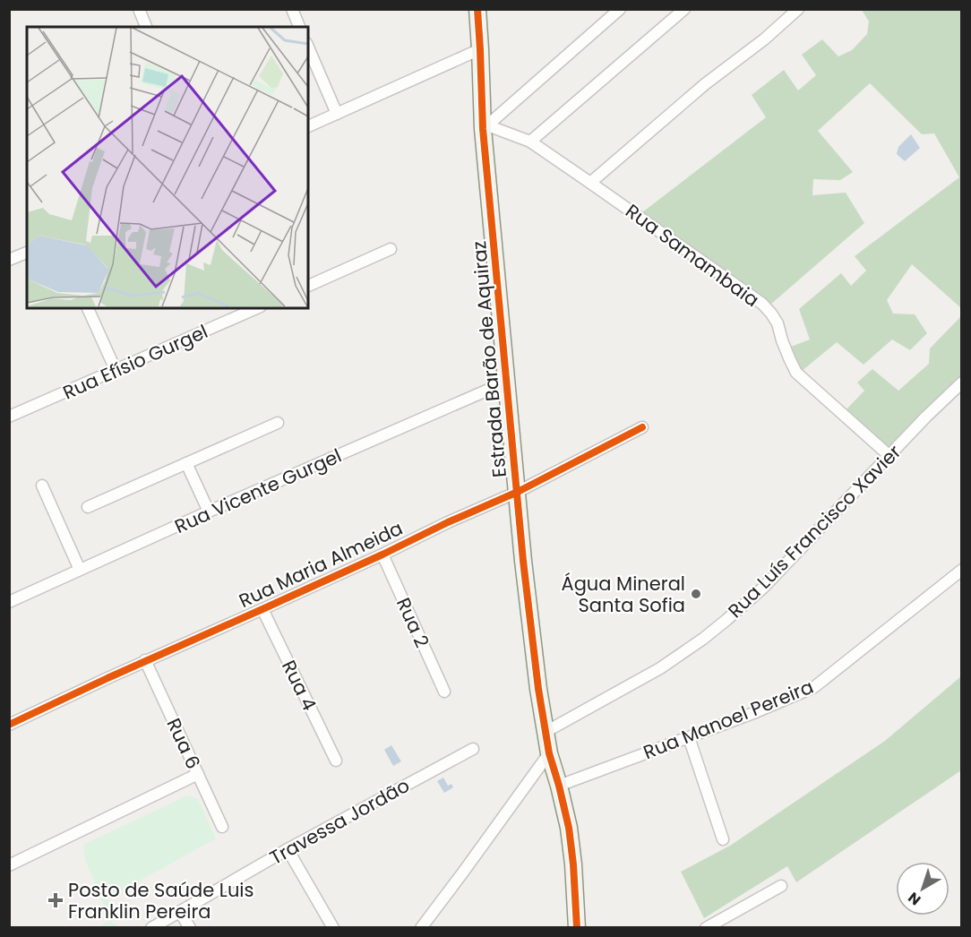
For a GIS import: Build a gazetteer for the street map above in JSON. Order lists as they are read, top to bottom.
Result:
{
  "streets": {
    "street": [
      "Rua Samambaia",
      "Estrada Barão de Aquiraz",
      "Rua Efísio Gurgel",
      "Rua Vicente Gurgel",
      "Rua Luís Francisco Xavier",
      "Rua Maria Almeida",
      "Rua 2",
      "Rua 4",
      "Rua Manoel Pereira",
      "Rua 6",
      "Travessa Jordão"
    ]
  },
  "crossings": [
    ["Rua Samambaia", "Estrada Barão de Aquiraz"],
    ["Rua Samambaia", "Rua Luís Francisco Xavier"],
    ["Estrada Barão de Aquiraz", "Rua Vicente Gurgel"],
    ["Estrada Barão de Aquiraz", "Rua Luís Francisco Xavier"],
    ["Estrada Barão de Aquiraz", "Rua Maria Almeida"],
    ["Estrada Barão de Aquiraz", "Rua Manoel Pereira"],
    ["Rua Maria Almeida", "Rua 2"],
    ["Rua Maria Almeida", "Rua 4"],
    ["Rua Maria Almeida", "Rua 6"]
  ],
  "places": {
    "other": ["Água Mineral Santa Sofia"],
    "health": ["Posto de Saúde Luis Franklin Pereira"]
  },
  "north": "bottom left"
}
